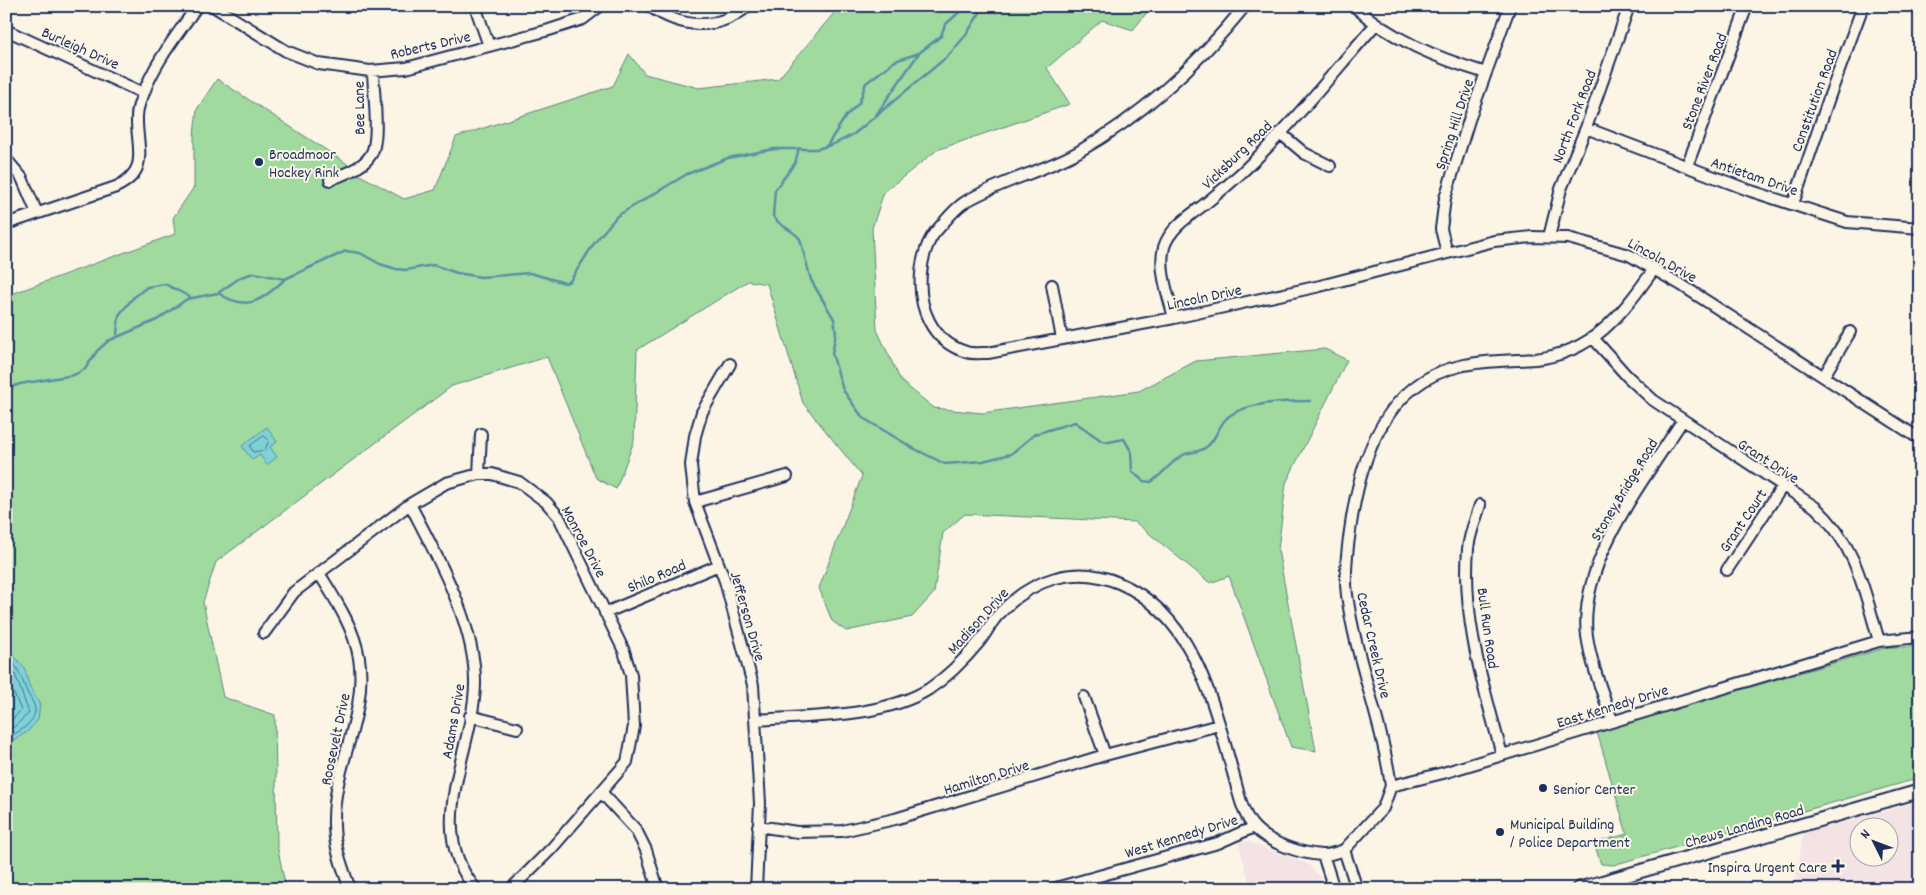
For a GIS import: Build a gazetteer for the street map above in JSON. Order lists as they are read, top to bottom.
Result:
{
  "streets": {
    "main road": ["Chews Landing Road"],
    "street": [
      "Roberts Drive",
      "Burleigh Drive",
      "Stone River Road",
      "Constitution Road",
      "Bee Lane",
      "North Fork Road",
      "Spring Hill Drive",
      "Vicksburg Road",
      "Antietam Drive",
      "Lincoln Drive",
      "Grant Drive",
      "Stoney Bridge Road",
      "Grant Court",
      "Monroe Drive",
      "Shilo Road",
      "Jefferson Drive",
      "Madison Drive",
      "Bull Run Road",
      "Cedar Creek Drive",
      "East Kennedy Drive",
      "Adams Drive",
      "Roosevelt Drive",
      "Hamilton Drive",
      "West Kennedy Drive"
    ]
  },
  "crossings": [
    ["Roberts Drive", "Bee Lane"],
    ["Stone River Road", "Antietam Drive"],
    ["Constitution Road", "Antietam Drive"],
    ["North Fork Road", "Antietam Drive"],
    ["North Fork Road", "Lincoln Drive"],
    ["Spring Hill Drive", "Lincoln Drive"],
    ["Vicksburg Road", "Lincoln Drive"],
    ["Lincoln Drive", "Cedar Creek Drive"],
    ["Grant Drive", "Stoney Bridge Road"],
    ["Grant Drive", "Grant Court"],
    ["Grant Drive", "Cedar Creek Drive"],
    ["Grant Drive", "East Kennedy Drive"],
    ["Stoney Bridge Road", "East Kennedy Drive"],
    ["Monroe Drive", "Shilo Road"],
    ["Monroe Drive", "Adams Drive"],
    ["Monroe Drive", "Roosevelt Drive"],
    ["Shilo Road", "Jefferson Drive"],
    ["Jefferson Drive", "Madison Drive"],
    ["Jefferson Drive", "Hamilton Drive"],
    ["Madison Drive", "Hamilton Drive"],
    ["Madison Drive", "West Kennedy Drive"],
    ["Bull Run Road", "East Kennedy Drive"],
    ["Cedar Creek Drive", "East Kennedy Drive"]
  ],
  "places": {
    "other": ["Broadmoor Hockey Rink", "Senior Center", "Municipal Building / Police Department"],
    "health": ["Inspira Urgent Care"]
  },
  "north": "top left"
}
